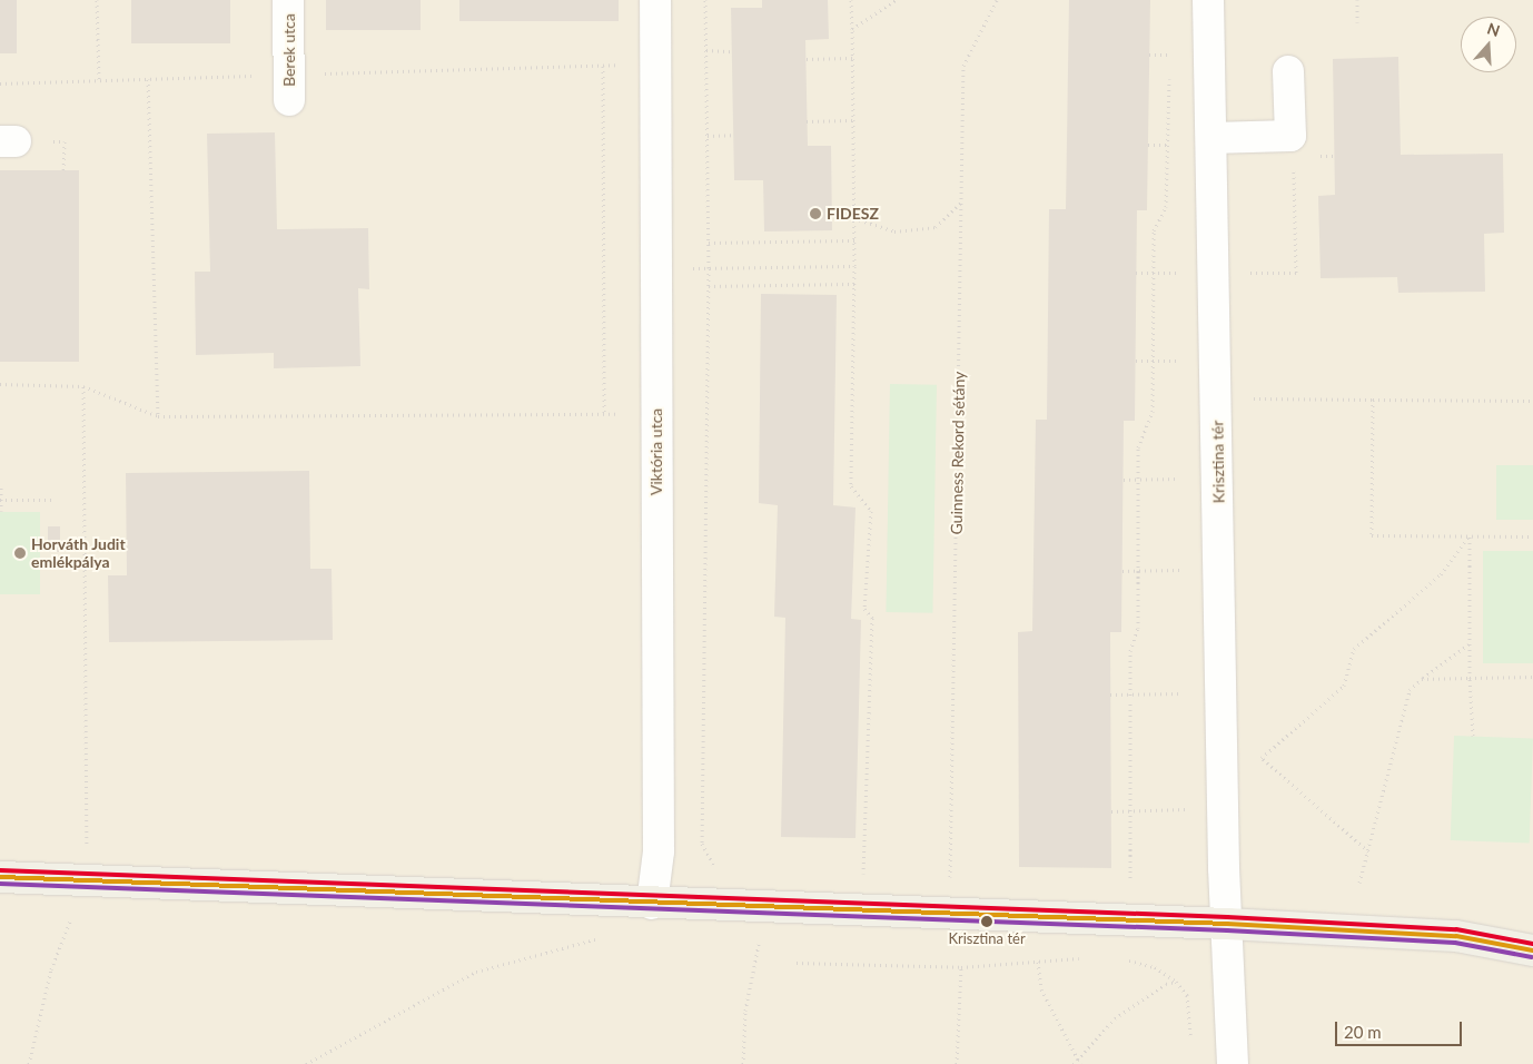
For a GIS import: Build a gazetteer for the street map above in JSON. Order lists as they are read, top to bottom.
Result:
{
  "streets": {
    "street": ["Berek utca", "Viktória utca", "Krisztina tér"],
    "path": ["Guinness Rekord sétány"]
  },
  "places": ["FIDESZ", "Horváth Judit emlékpálya", "Krisztina tér"],
  "scale_bar": "20 m",
  "north": "top"
}
